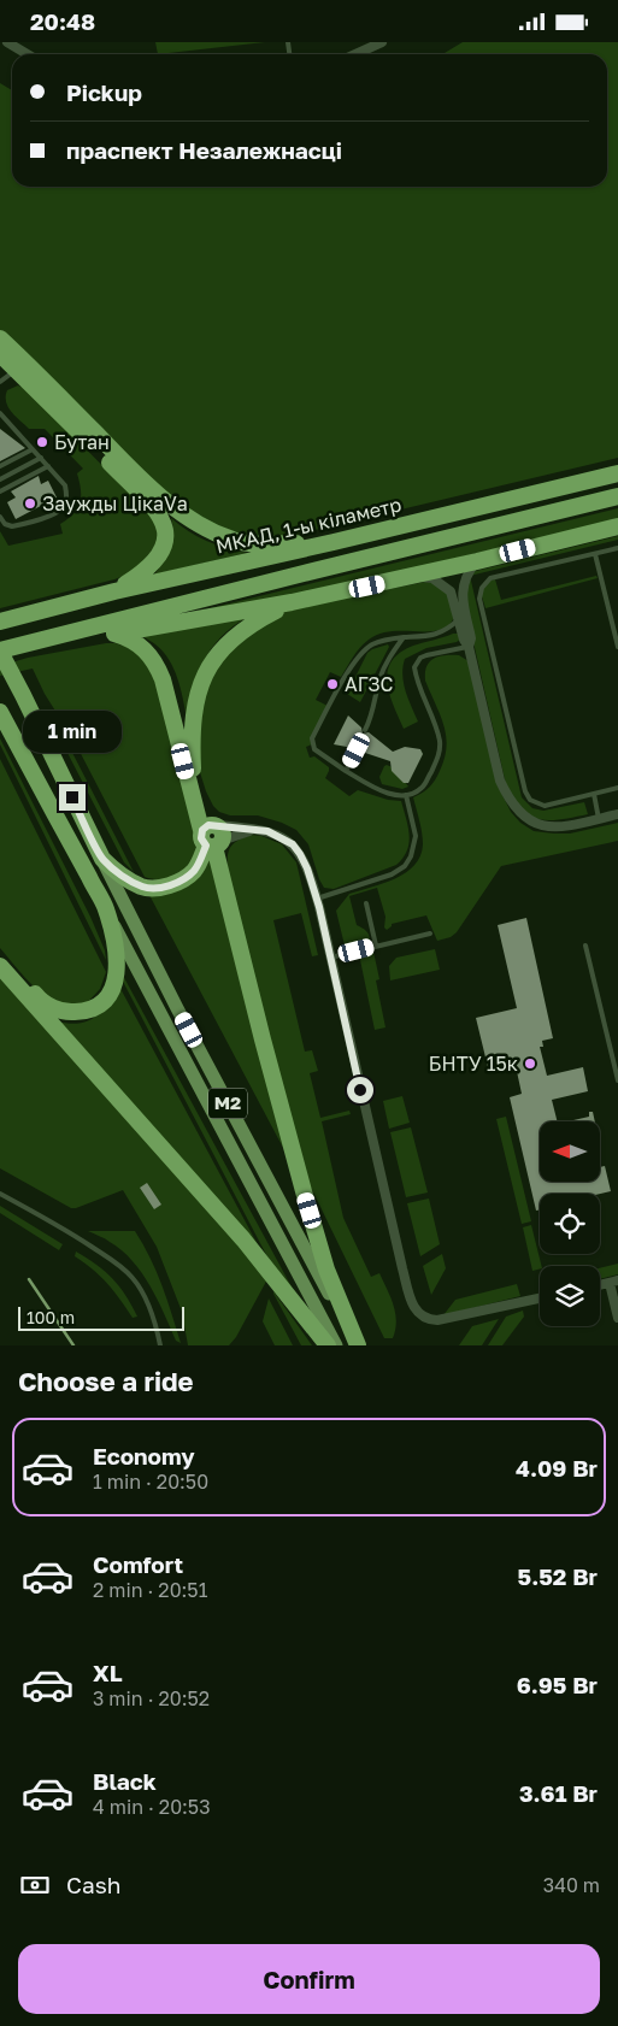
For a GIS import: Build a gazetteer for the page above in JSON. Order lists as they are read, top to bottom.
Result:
{
  "streets": {
    "highway": ["МКАД, 1-ы кіламетр", "М2"]
  },
  "places": [
    "Бутан",
    "Заужды ЦікаVа",
    "АГЗС",
    "БНТУ 15к"
  ],
  "scale_bar": "100 m",
  "north": "left",
  "page": {
    "status": "20:48",
    "banner": ["Pickup", "праспект Незалежнасці"],
    "bubble": "1 min",
    "scale": "100 m",
    "heading": "Choose a ride",
    "list": [
      {
        "name": "Economy",
        "note": "1 min · 20:50",
        "value": "4.09 Br"
      },
      {
        "name": "Comfort",
        "note": "2 min · 20:51",
        "value": "5.52 Br"
      },
      {
        "name": "XL",
        "note": "3 min · 20:52",
        "value": "6.95 Br"
      },
      {
        "name": "Black",
        "note": "4 min · 20:53",
        "value": "3.61 Br"
      }
    ],
    "pay": ["Cash", "340 m"],
    "buttons": "Confirm"
  }
}
